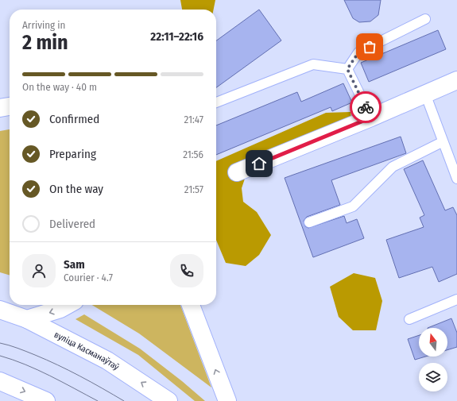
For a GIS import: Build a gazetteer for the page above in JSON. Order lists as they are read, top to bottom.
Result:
{
  "streets": {
    "main road": ["вуліца Касманаўтаў"]
  },
  "north": "top",
  "page": {
    "heading": ["2 min", "Arriving in", "22:11–22:16"],
    "panel": ["Sam", "Courier · 4.7"],
    "bar": "On the way · 40 m",
    "list": [
      ["Confirmed", "21:47"],
      ["Preparing", "21:56"],
      ["On the way", "21:57"],
      "Delivered"
    ]
  }
}
